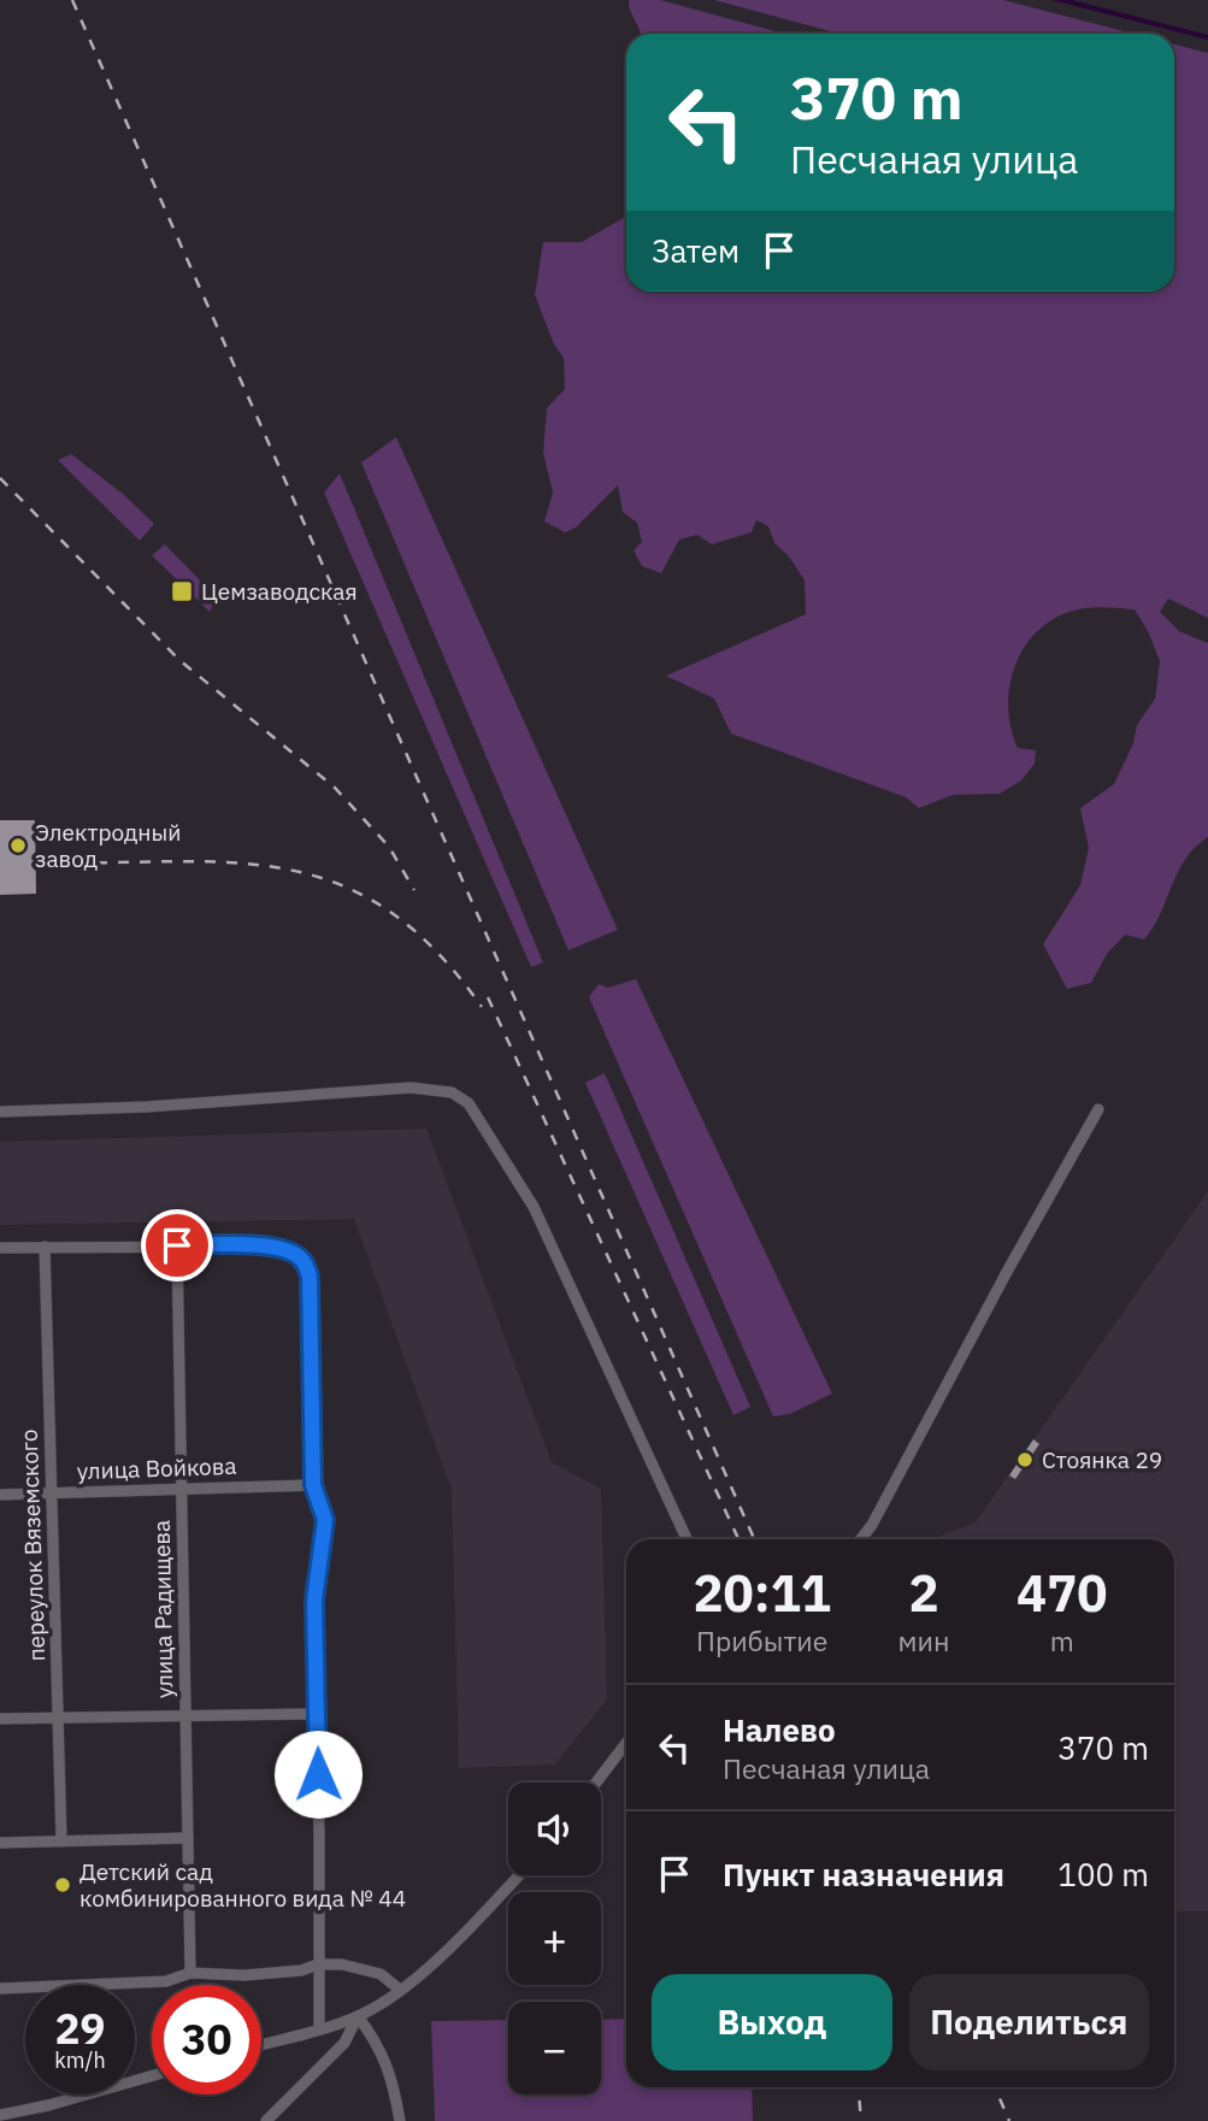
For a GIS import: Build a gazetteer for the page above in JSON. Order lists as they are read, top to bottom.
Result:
{
  "streets": {
    "street": ["улица Войкова", "переулок Вяземского", "улица Радищева"]
  },
  "crossings": [
    ["улица Войкова", "переулок Вяземского"],
    ["улица Войкова", "улица Радищева"]
  ],
  "places": {
    "transit": ["Цемзаводская"],
    "other": ["Электродный завод", "Стоянка 29", "Детский сад комбинированного вида № 44"]
  },
  "page": {
    "turn": ["370 m", "Песчаная улица"],
    "then": "Затем",
    "eta": [
      "20:11",
      "Прибытие",
      "2",
      "мин",
      "470",
      "m"
    ],
    "list": [
      {
        "name": "Налево",
        "note": "Песчаная улица",
        "value": "370 m"
      },
      {
        "name": "Пункт назначения",
        "value": "100 m"
      }
    ],
    "map_buttons": ["+", "−"],
    "buttons": ["Выход", "Поделиться"],
    "speed": "29 km/h",
    "limit": "30"
  }
}
